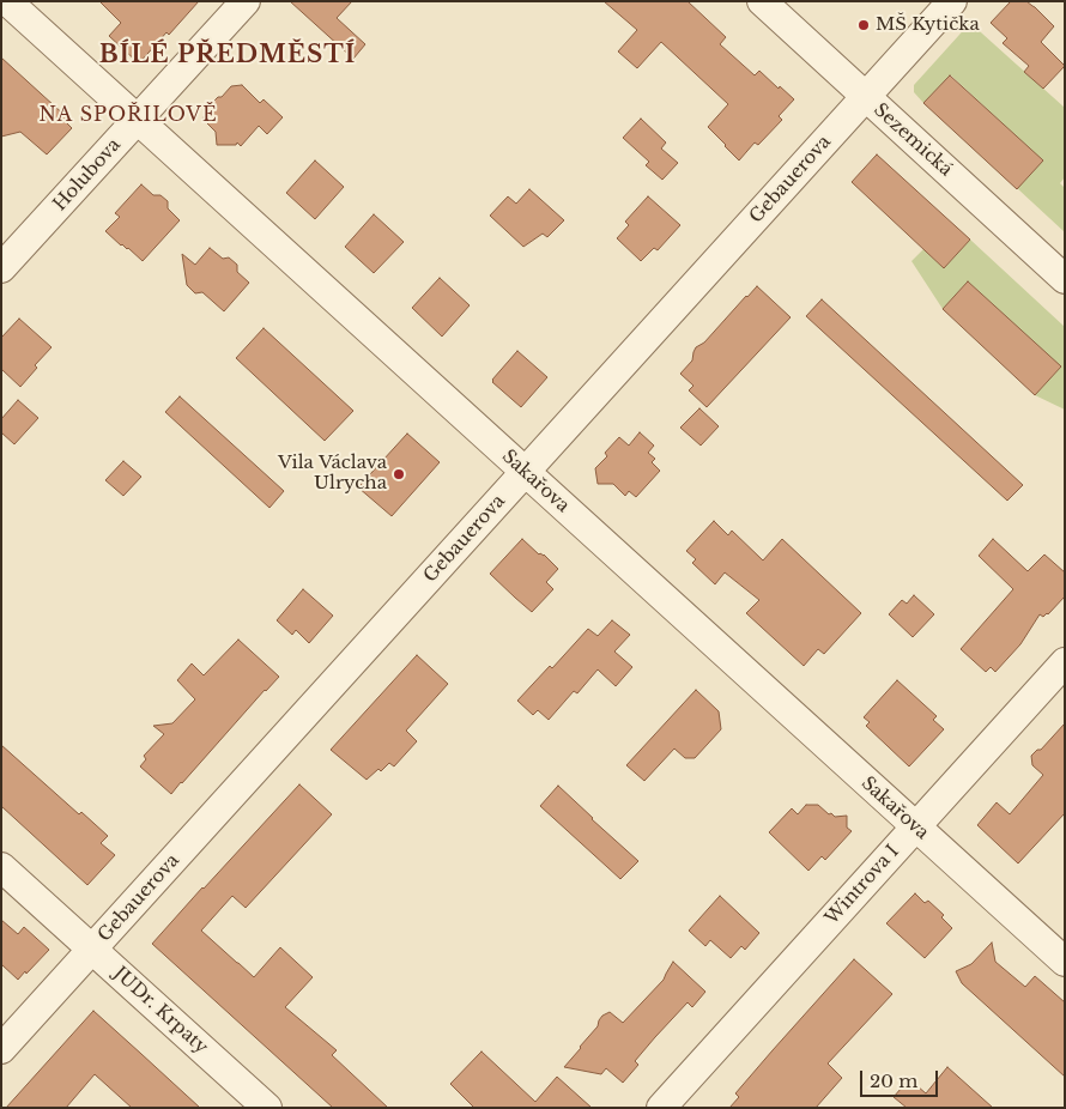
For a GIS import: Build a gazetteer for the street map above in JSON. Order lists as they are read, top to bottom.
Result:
{
  "streets": {
    "street": [
      "Sezemická",
      "Holubova",
      "Gebauerova",
      "Sakařova",
      "Wintrova I",
      "JUDr. Krpaty"
    ]
  },
  "crossings": [
    ["Sezemická", "Gebauerova"],
    ["Holubova", "Sakařova"],
    ["Gebauerova", "Sakařova"],
    ["Gebauerova", "JUDr. Krpaty"],
    ["Sakařova", "Wintrova I"]
  ],
  "districts": ["BÍLÉ PŘEDMĚSTÍ", "NA SPOŘILOVĚ"],
  "places": ["MŠ Kytička", "Vila Václava Ulrycha"],
  "scale_bar": "20 m"
}
